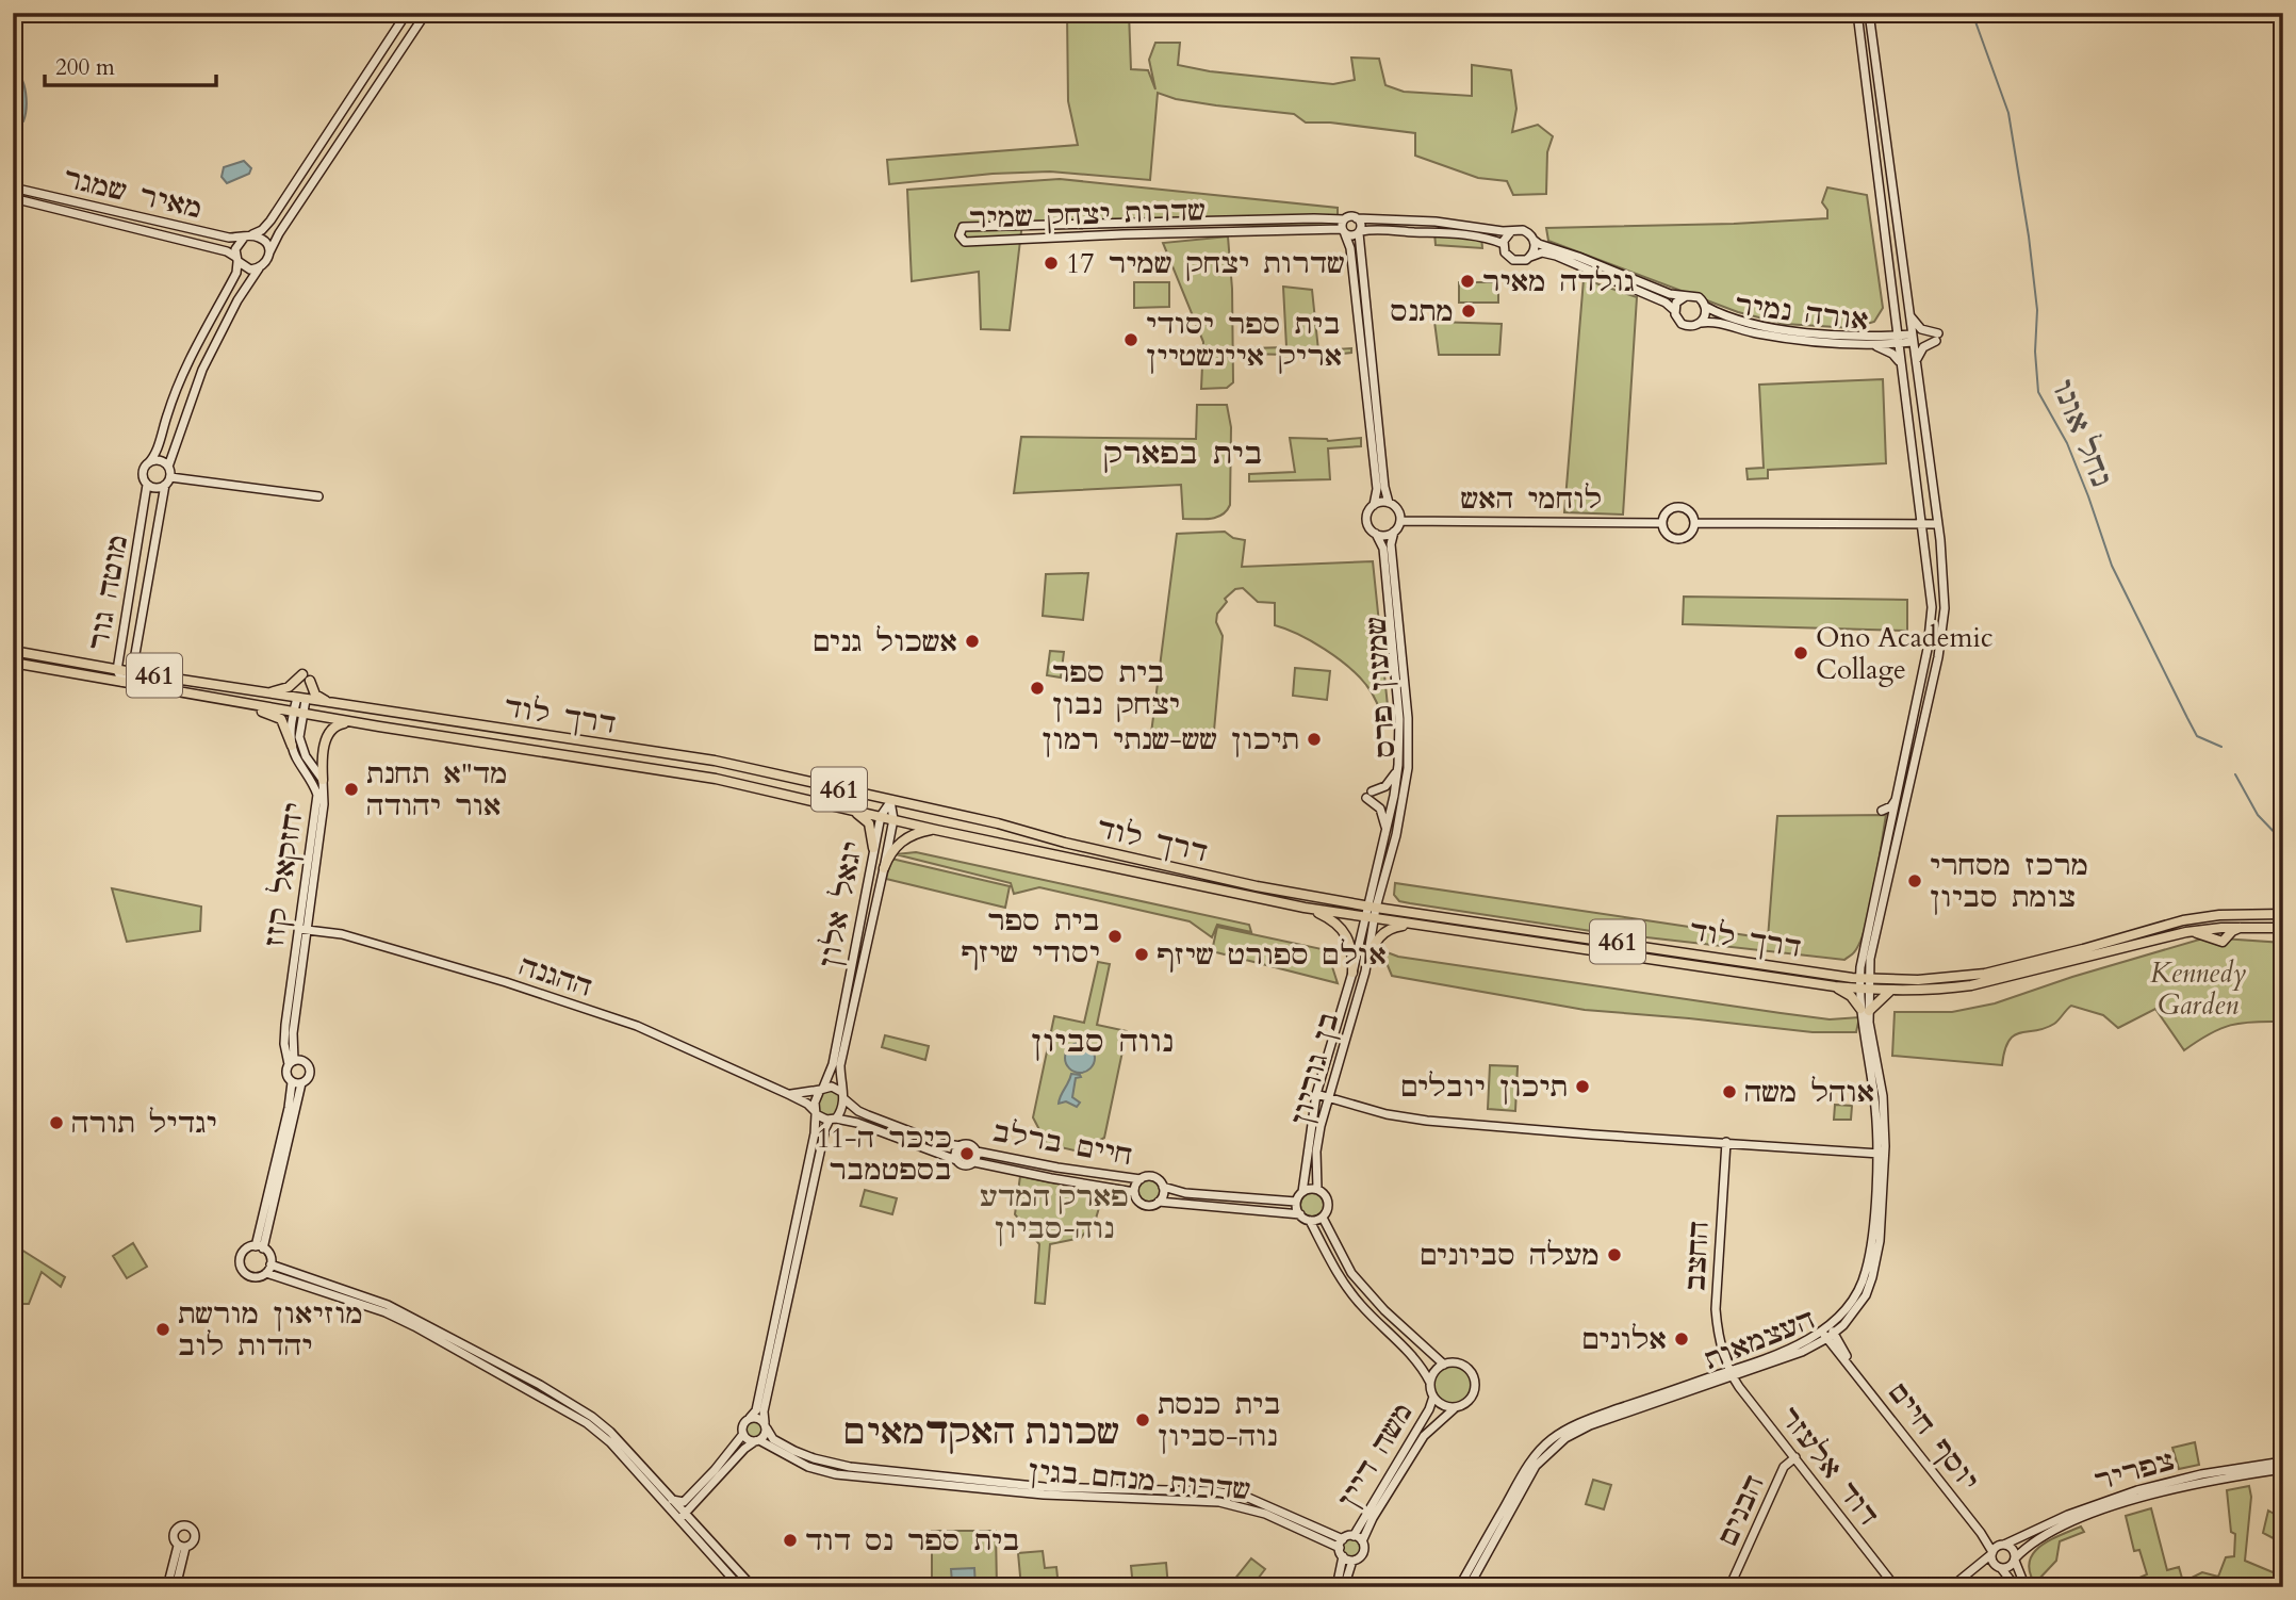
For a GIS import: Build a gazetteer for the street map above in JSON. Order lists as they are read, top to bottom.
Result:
{
  "streets": {
    "main road": ["461", "דרך לוד"],
    "street": [
      "מאיר שמגר",
      "שדרות יצחק שמיר",
      "אורה נמיר",
      "לוחמי האש",
      "מוטה גור",
      "שמעון פרס",
      "יחזקאל קזז",
      "יגאל אלון",
      "ההגנה",
      "בן גוריון",
      "חיים ברלב",
      "החצב",
      "העצמאות",
      "יוסף חיים",
      "משה דיין",
      "דוד אלעזר",
      "צפריר",
      "שדרות מנחם בגין",
      "הבנים"
    ]
  },
  "crossings": [
    ["לוחמי האש", "שמעון פרס"],
    ["מוטה גור", "דרך לוד"],
    ["שמעון פרס", "דרך לוד"],
    ["דרך לוד", "יחזקאל קזז"],
    ["דרך לוד", "יגאל אלון"],
    ["דרך לוד", "בן גוריון"],
    ["דרך לוד", "העצמאות"],
    ["יחזקאל קזז", "ההגנה"],
    ["יגאל אלון", "ההגנה"],
    ["יגאל אלון", "חיים ברלב"],
    ["ההגנה", "חיים ברלב"],
    ["בן גוריון", "חיים ברלב"],
    ["החצב", "העצמאות"],
    ["החצב", "דוד אלעזר"],
    ["העצמאות", "יוסף חיים"],
    ["העצמאות", "דוד אלעזר"],
    ["יוסף חיים", "צפריר"],
    ["משה דיין", "שדרות מנחם בגין"],
    ["דוד אלעזר", "הבנים"]
  ],
  "districts": ["בית בפארק", "נווה סביון", "שכונת האקדמאים"],
  "water": ["נחל אונו"],
  "parks": ["Kennedy Garden", "פארק המדע נוה-סביון"],
  "places": [
    "שדרות יצחק שמיר 17",
    "גולדה מאיר",
    "מתנס",
    "בית ספר יסודי אריק איינשטיין",
    "אשכול גנים",
    "Ono Academic Collage",
    "בית ספר יצחק נבון",
    "תיכון שש-שנתי רמון",
    "מד\"א תחנת אור יהודה",
    "מרכז מסחרי צומת סביון",
    "בית ספר יסודי שיזף",
    "אולם ספורט שיזף",
    "תיכון יובלים",
    "אוהל משה",
    "יגדיל תורה",
    "כיכר ה-11 בספטמבר",
    "מעלה סביונים",
    "מוזיאון מורשת יהדות לוב",
    "אלונים",
    "בית כנסת נוה-סביון",
    "בית ספר נס דוד"
  ],
  "scale_bar": "200 m"
}
